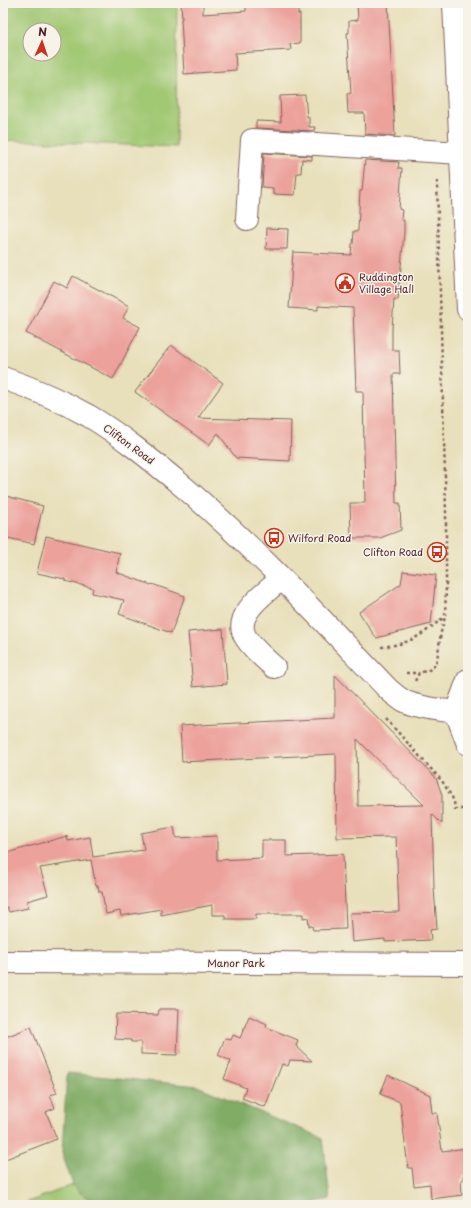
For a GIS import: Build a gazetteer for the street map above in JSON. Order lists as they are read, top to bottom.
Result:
{
  "streets": {
    "street": ["Clifton Road", "Manor Park"]
  },
  "places": {
    "public building": ["Ruddington Village Hall"],
    "bus stop": ["Wilford Road", "Clifton Road"]
  },
  "north": "top"
}
